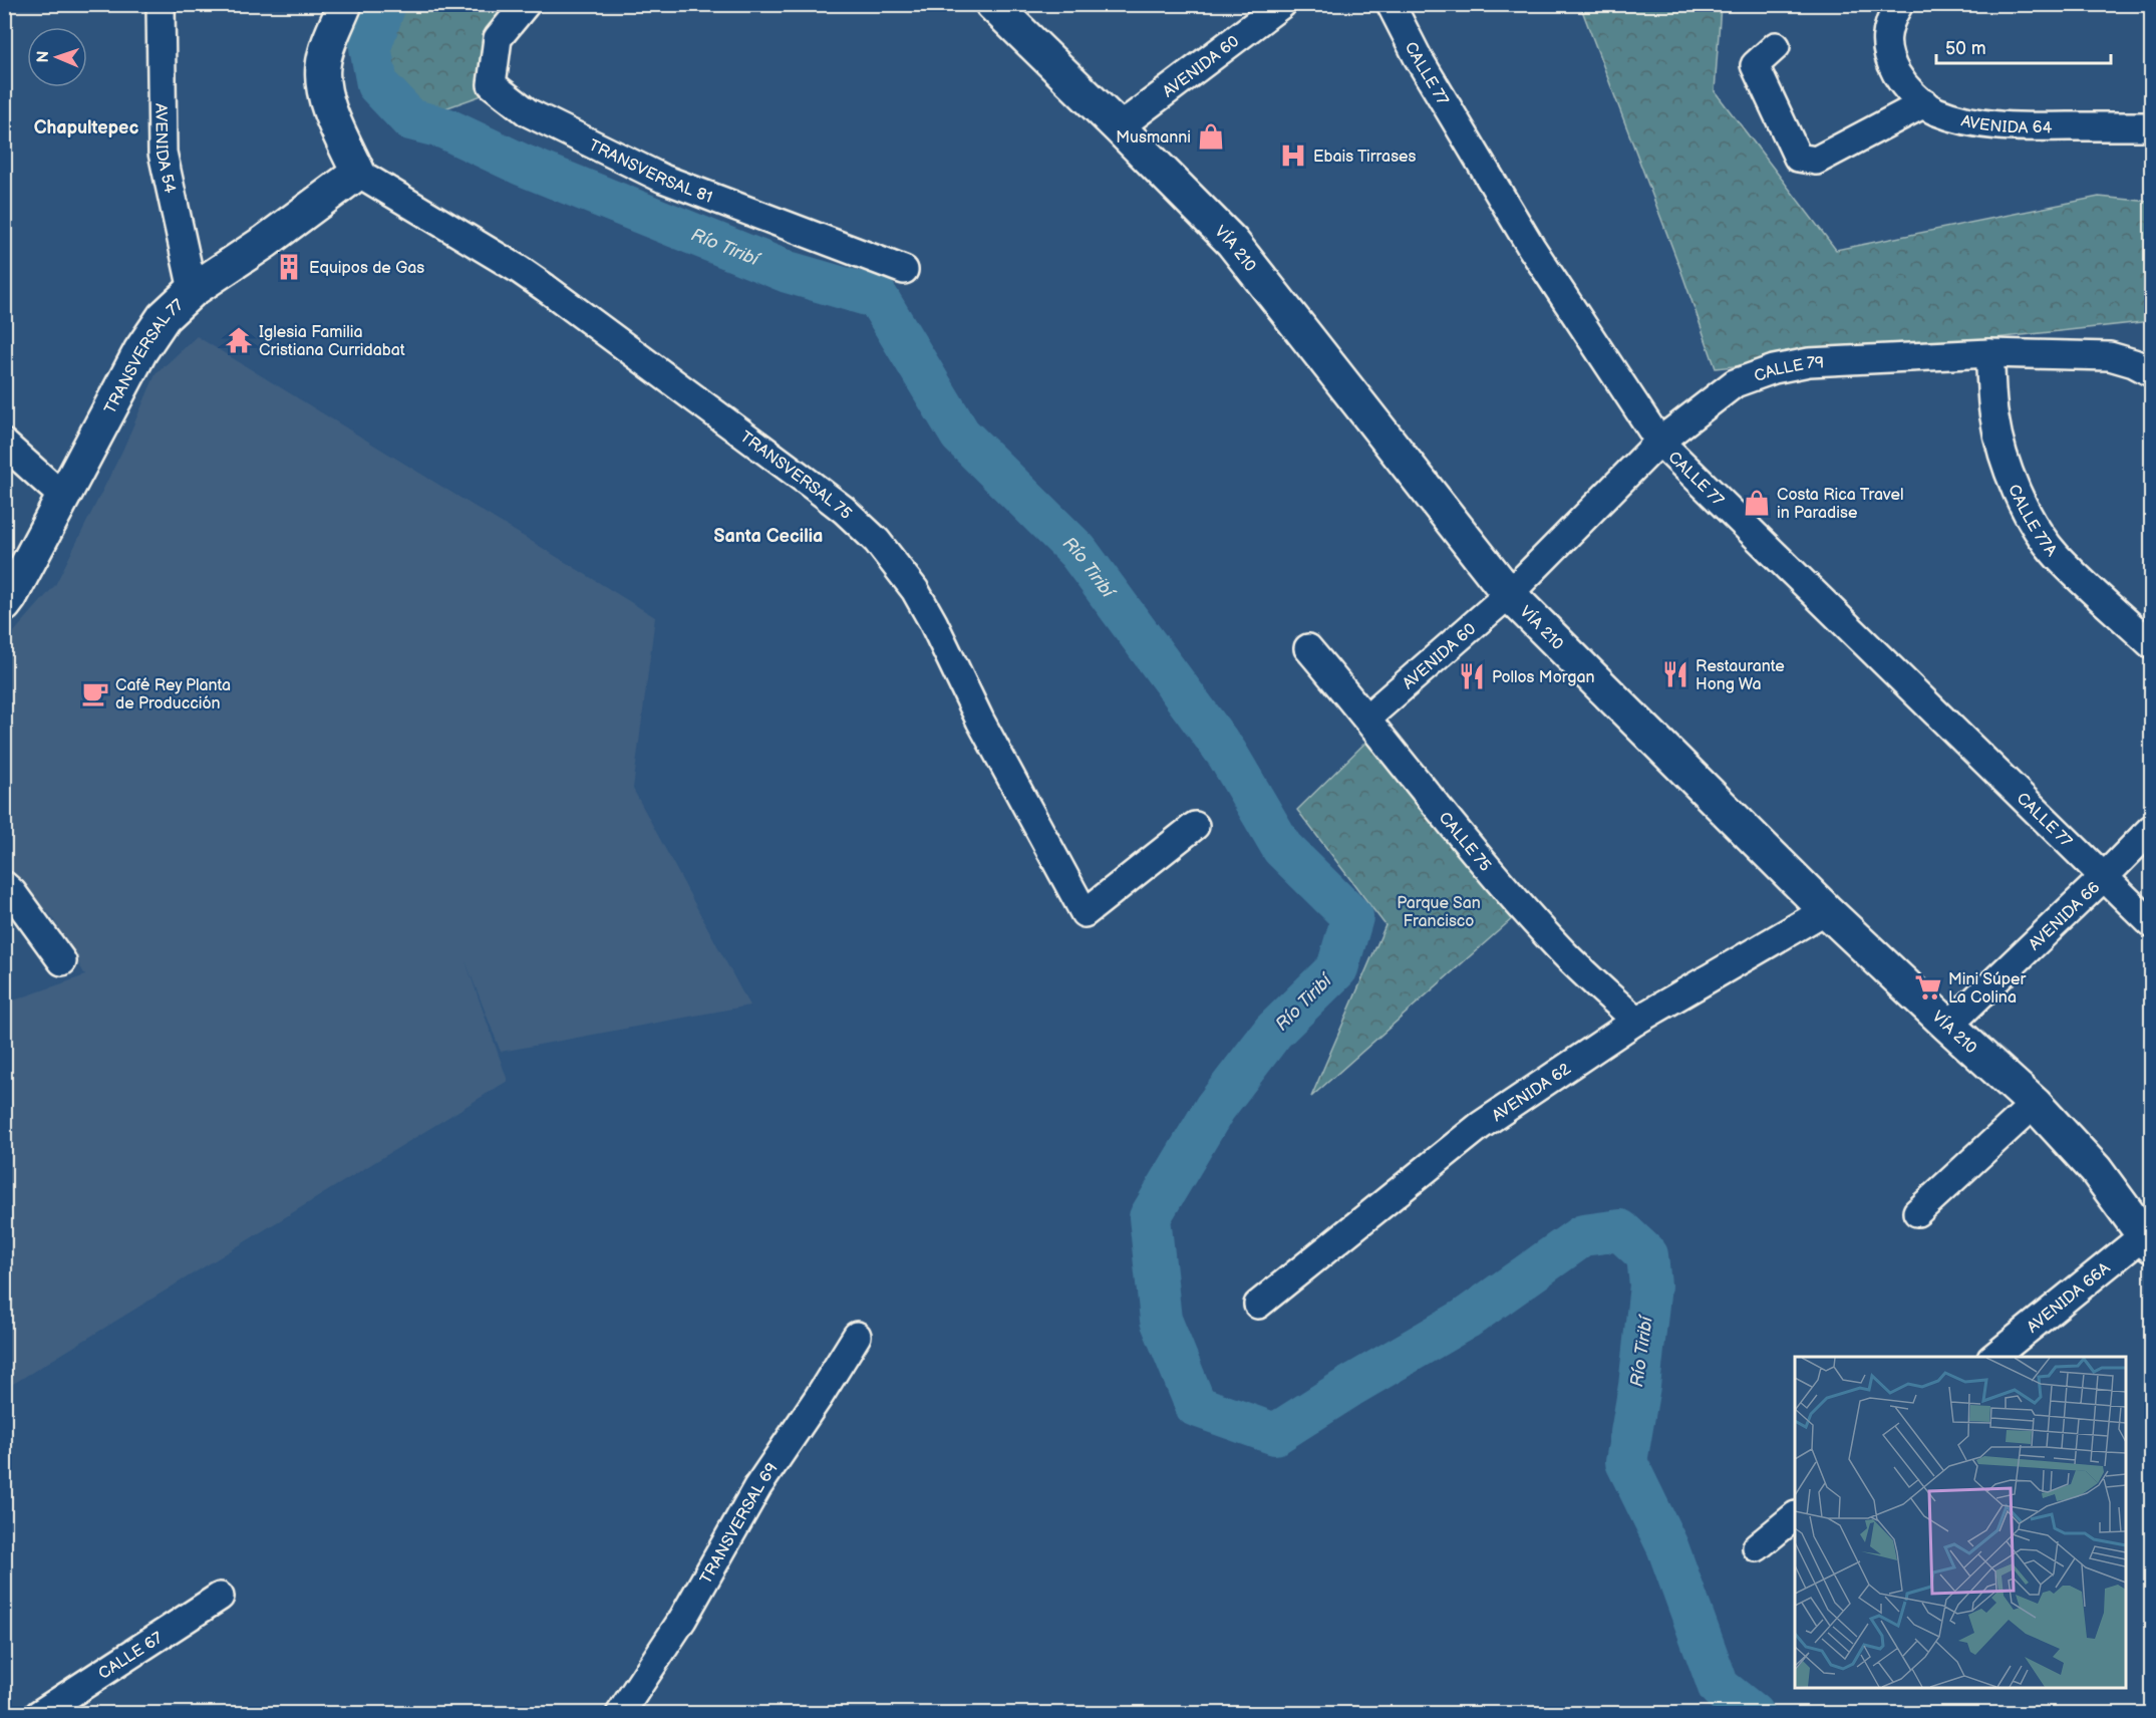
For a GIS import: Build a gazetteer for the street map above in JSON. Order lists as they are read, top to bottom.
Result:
{
  "streets": {
    "main road": ["VÍA 210", "TRANSVERSAL 77"],
    "street": [
      "AVENIDA 60",
      "CALLE 77",
      "AVENIDA 64",
      "AVENIDA 54",
      "TRANSVERSAL 81",
      "CALLE 79",
      "TRANSVERSAL 75",
      "CALLE 77A",
      "CALLE 75",
      "AVENIDA 66",
      "AVENIDA 62",
      "AVENIDA 66A",
      "TRANSVERSAL 69",
      "CALLE 67"
    ]
  },
  "crossings": [
    ["AVENIDA 60", "VÍA 210"],
    ["AVENIDA 60", "CALLE 79"],
    ["AVENIDA 60", "CALLE 75"],
    ["CALLE 77", "CALLE 79"],
    ["CALLE 77", "AVENIDA 66"],
    ["AVENIDA 54", "TRANSVERSAL 77"],
    ["VÍA 210", "CALLE 79"],
    ["VÍA 210", "AVENIDA 66"],
    ["VÍA 210", "AVENIDA 62"],
    ["VÍA 210", "AVENIDA 66A"],
    ["TRANSVERSAL 77", "TRANSVERSAL 75"],
    ["CALLE 79", "CALLE 77A"],
    ["CALLE 75", "AVENIDA 62"]
  ],
  "districts": ["Chapultepec", "Santa Cecilia"],
  "water": ["Río Tiribí"],
  "parks": ["Parque San Francisco"],
  "places": {
    "shop": ["Musmanni", "Costa Rica Travel in Paradise"],
    "hospital": ["Ebais Tirrases"],
    "building": ["Equipos de Gas"],
    "temple": ["Iglesia Familia Cristiana Curridabat"],
    "restaurant": ["Restaurante Hong Wa", "Pollos Morgan"],
    "cafe": ["Café Rey Planta de Producción"],
    "supermarket": ["Mini Súper La Colina"]
  },
  "scale_bar": "50 m",
  "north": "left"
}
